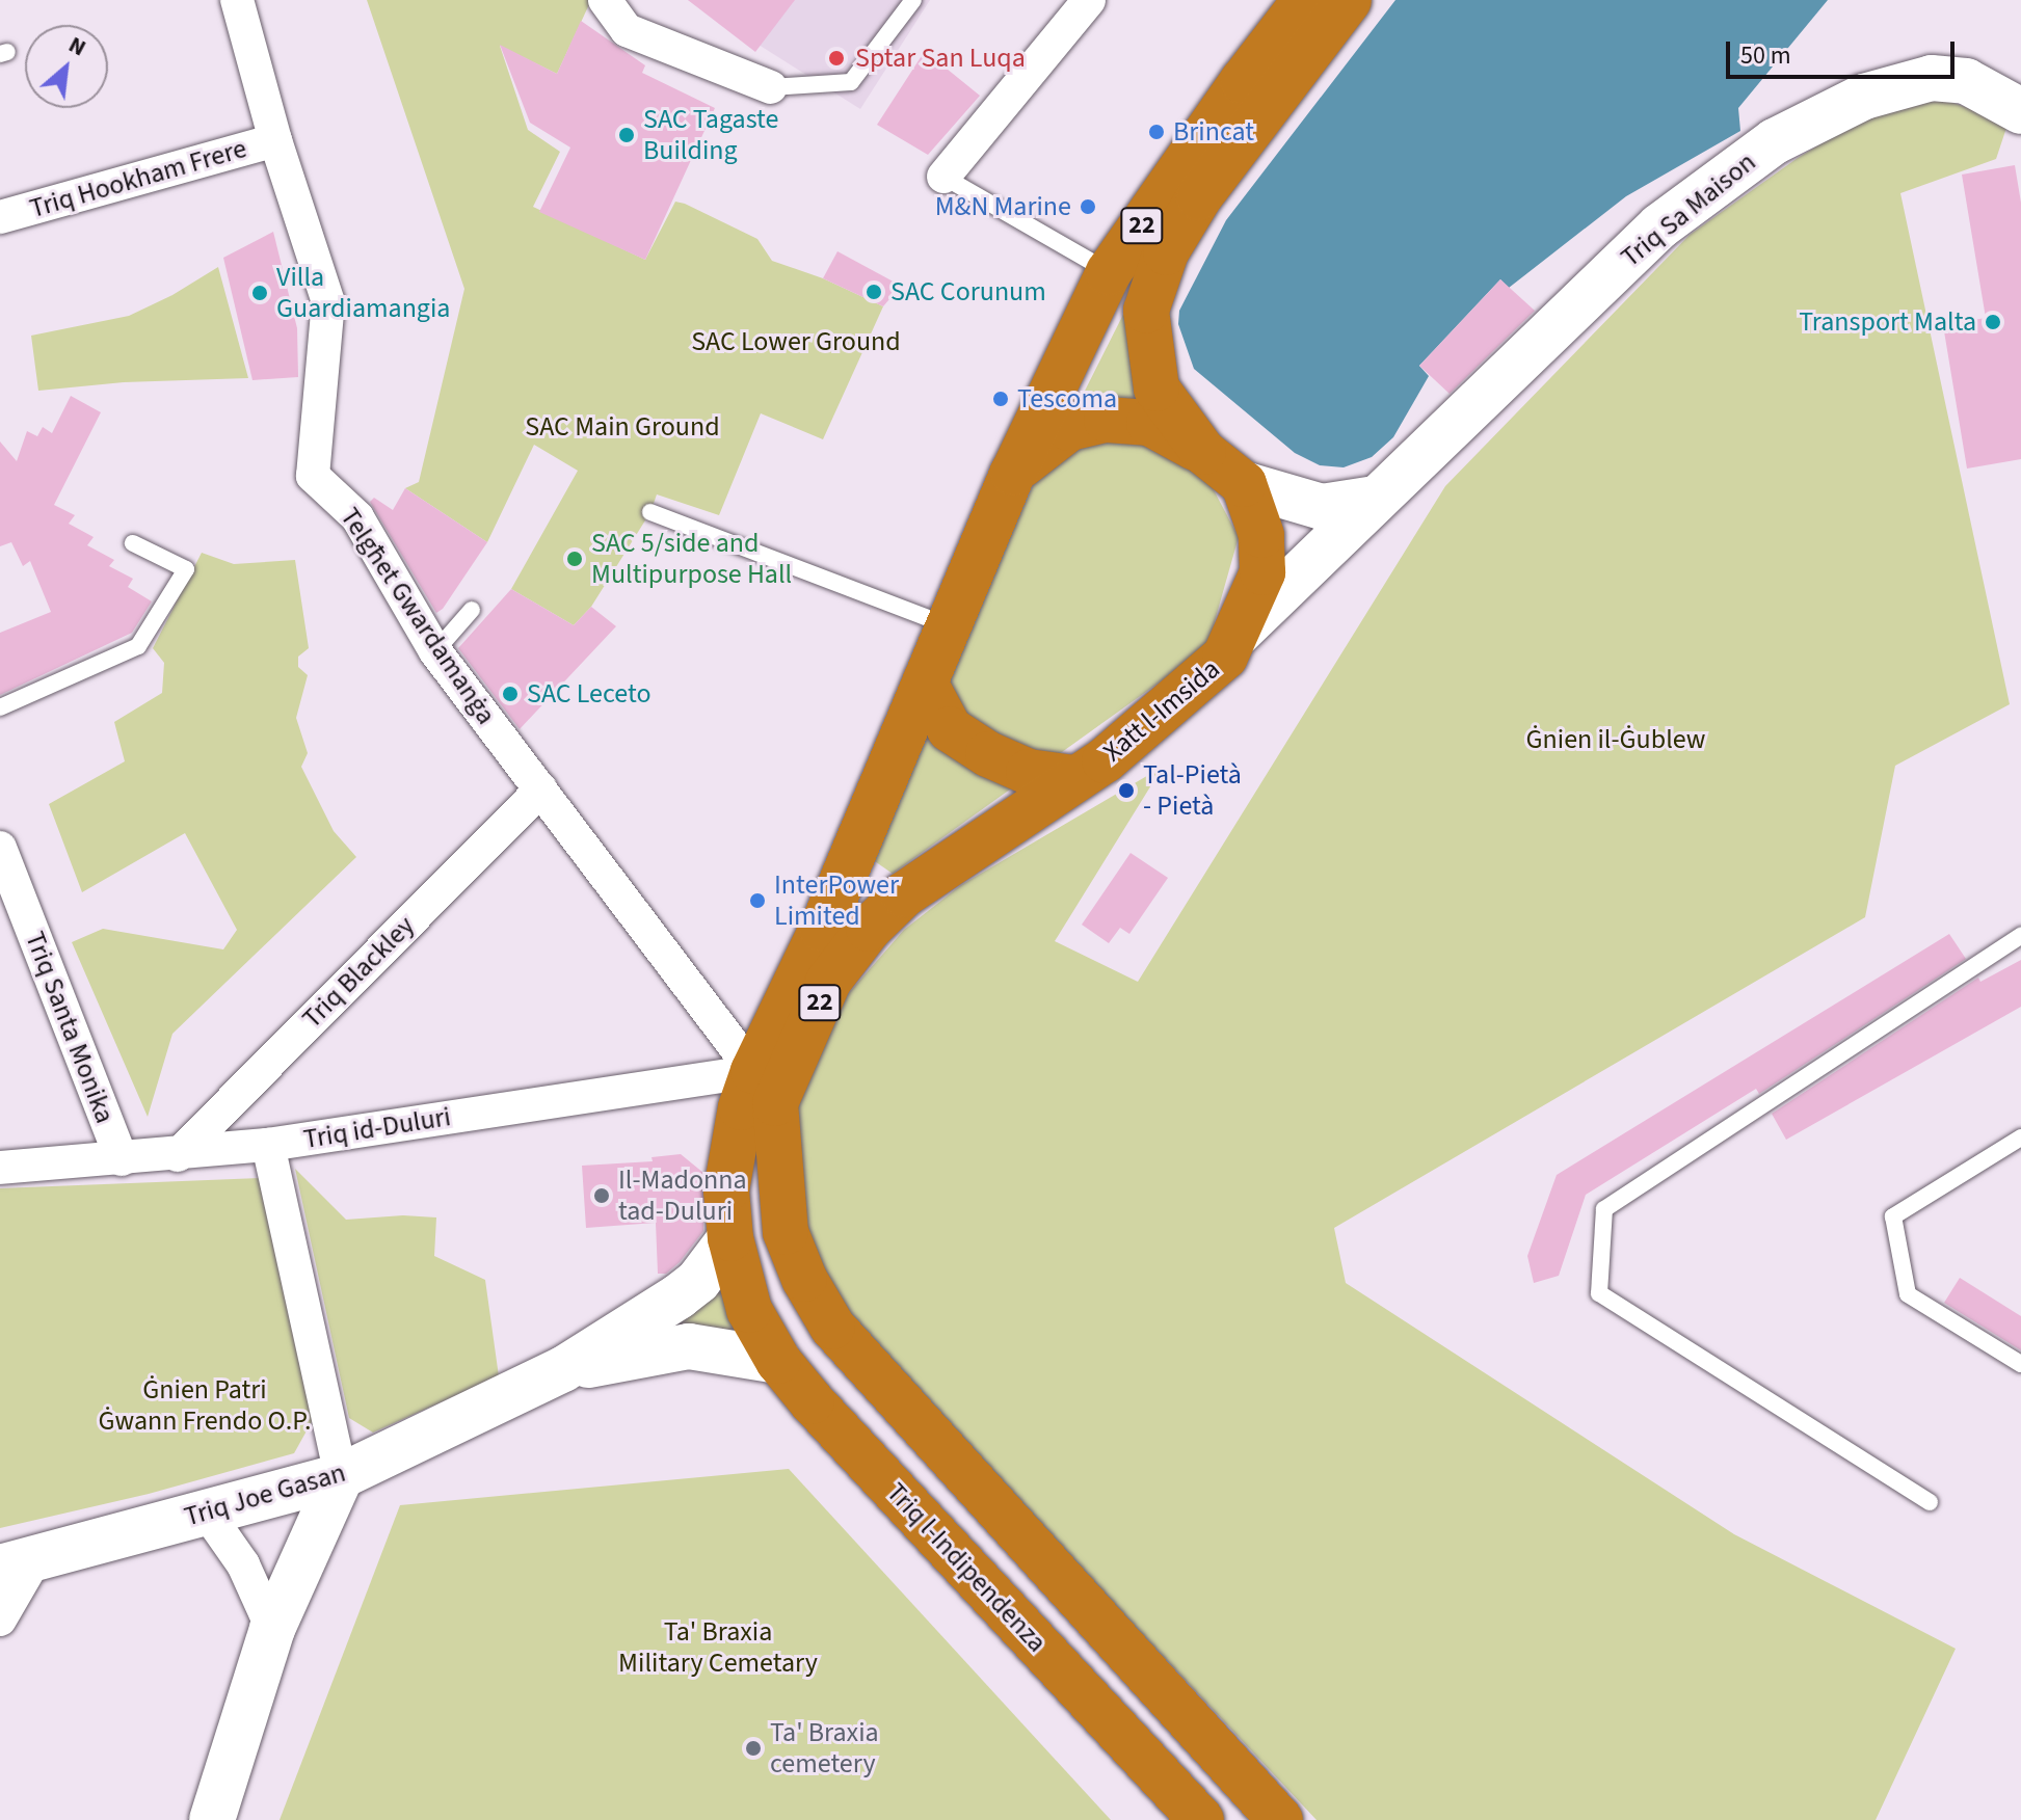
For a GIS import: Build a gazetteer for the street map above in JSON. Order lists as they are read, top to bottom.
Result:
{
  "streets": {
    "highway": ["22", "Xatt l-Imsida", "Triq l-Indipendenza"],
    "street": [
      "Triq Hookham Frere",
      "Triq Sa Maison",
      "Telgħet Gwardamanġa",
      "Triq Blackley",
      "Triq Santa Monika",
      "Triq id-Duluri",
      "Triq Joe Gasan"
    ]
  },
  "crossings": [
    ["Triq Hookham Frere", "Telgħet Gwardamanġa"],
    ["Triq Sa Maison", "Xatt l-Imsida"],
    ["22", "Telgħet Gwardamanġa"],
    ["22", "Xatt l-Imsida"],
    ["22", "Triq id-Duluri"],
    ["22", "Triq Joe Gasan"],
    ["22", "Triq l-Indipendenza"],
    ["Telgħet Gwardamanġa", "Triq Blackley"],
    ["Telgħet Gwardamanġa", "Triq id-Duluri"],
    ["Triq Blackley", "Triq id-Duluri"],
    ["Triq Santa Monika", "Triq id-Duluri"],
    ["Triq Joe Gasan", "Triq l-Indipendenza"]
  ],
  "parks": [
    "SAC Lower Ground",
    "SAC Main Ground",
    "Ġnien il-Ġublew",
    "Ġnien Patri Ġwann Frendo O.P.",
    "Ta' Braxia Military Cemetary"
  ],
  "places": [
    "Sptar San Luqa",
    "Brincat",
    "SAC Tagaste Building",
    "M&N Marine",
    "SAC Corunum",
    "Villa Guardiamangia",
    "Transport Malta",
    "Tescoma",
    "SAC 5/side and Multipurpose Hall",
    "SAC Leceto",
    "Tal-Pietà - Pietà",
    "InterPower Limited",
    "Il-Madonna tad-Duluri",
    "Ta' Braxia cemetery"
  ],
  "scale_bar": "50 m",
  "north": "top right"
}
